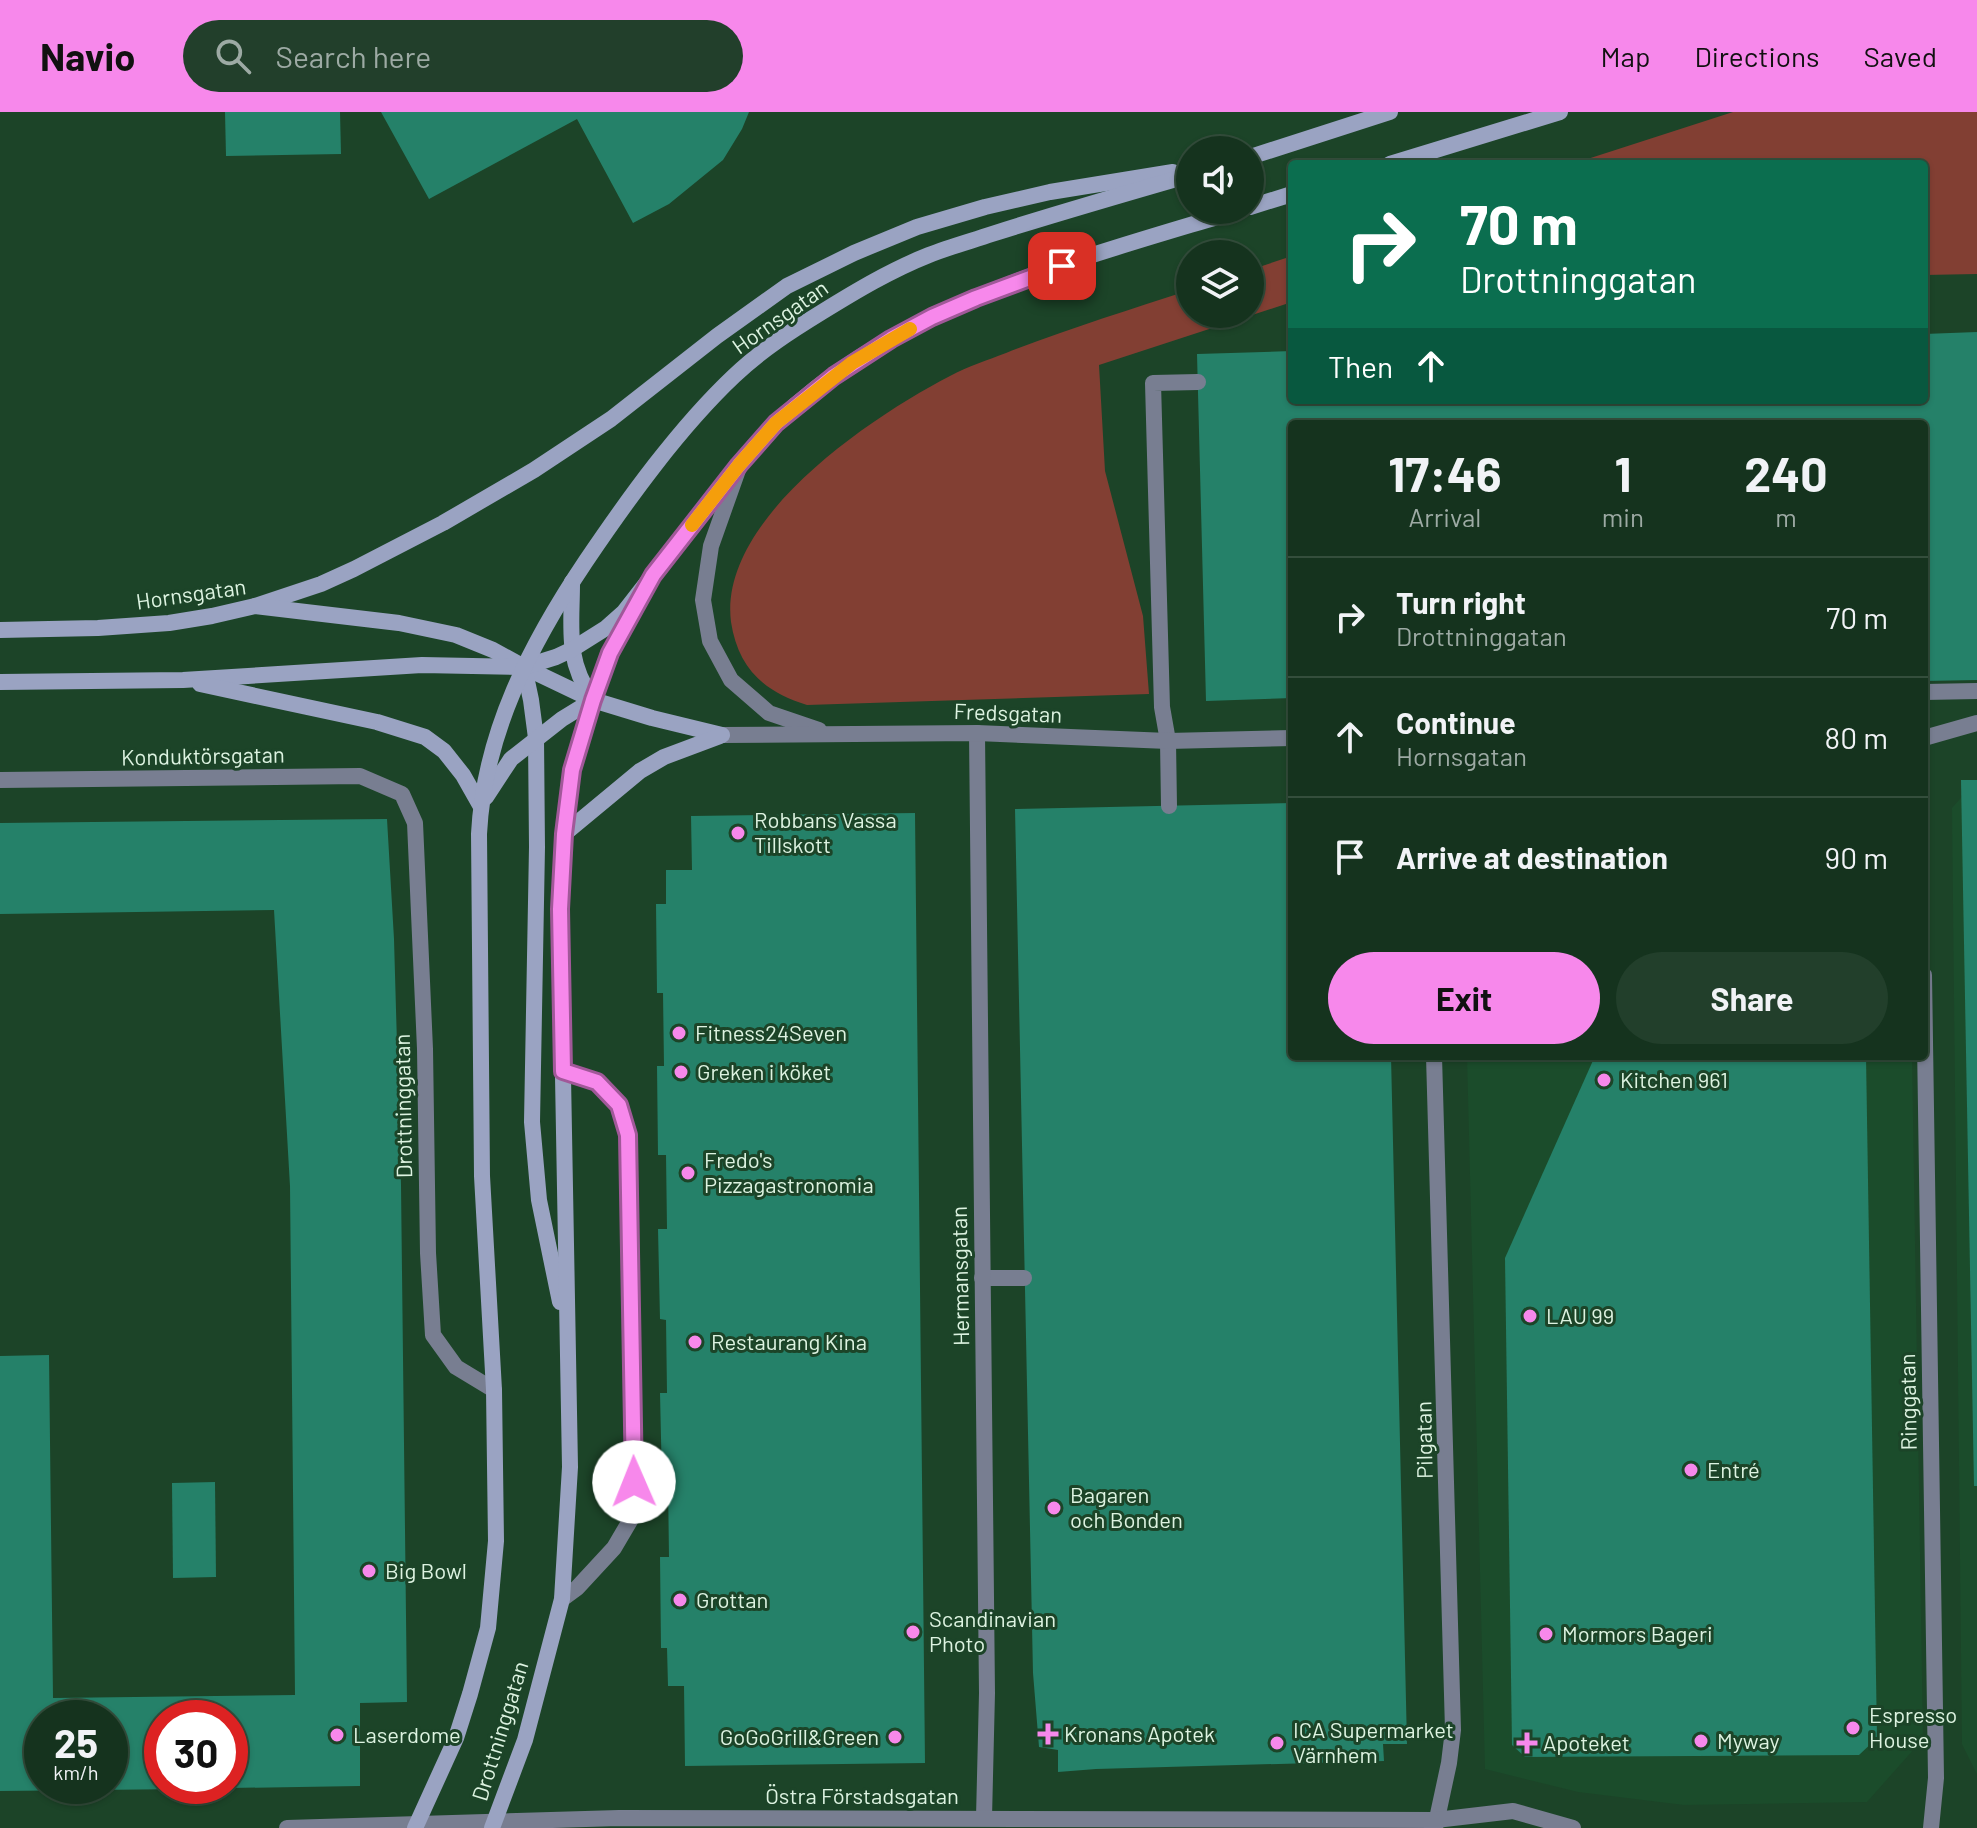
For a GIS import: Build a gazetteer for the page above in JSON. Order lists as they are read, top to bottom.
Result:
{
  "streets": {
    "main road": ["Hornsgatan", "Drottninggatan"],
    "street": [
      "Fredsgatan",
      "Konduktörsgatan",
      "Hermansgatan",
      "Ringgatan",
      "Pilgatan",
      "Östra Förstadsgatan"
    ]
  },
  "crossings": [
    ["Hornsgatan", "Drottninggatan"],
    ["Fredsgatan", "Hermansgatan"],
    ["Konduktörsgatan", "Drottninggatan"],
    ["Drottninggatan", "Östra Förstadsgatan"],
    ["Hermansgatan", "Östra Förstadsgatan"],
    ["Pilgatan", "Östra Förstadsgatan"]
  ],
  "places": {
    "other": [
      "Robbans Vassa Tillskott",
      "Fitness24Seven",
      "Greken i köket",
      "Kitchen 961",
      "Fredo's Pizzagastronomia",
      "LAU 99",
      "Restaurang Kina",
      "Entré",
      "Bagaren och Bonden",
      "Big Bowl",
      "Grottan",
      "Scandinavian Photo",
      "Mormors Bageri",
      "Espresso House",
      "Laserdome",
      "GoGoGrill&Green",
      "Myway",
      "ICA Supermarket Värnhem"
    ],
    "health": ["Kronans Apotek", "Apoteket"]
  },
  "page": {
    "header": "Navio",
    "search": "Search here",
    "nav": ["Map", "Directions", "Saved"],
    "turn": ["70 m", "Drottninggatan"],
    "then": "Then",
    "eta": [
      "17:46",
      "Arrival",
      "1",
      "min",
      "240",
      "m"
    ],
    "list": [
      {
        "name": "Turn right",
        "note": "Drottninggatan",
        "value": "70 m"
      },
      {
        "name": "Continue",
        "note": "Hornsgatan",
        "value": "80 m"
      },
      {
        "name": "Arrive at destination",
        "value": "90 m"
      }
    ],
    "buttons": ["Exit", "Share"],
    "speed": "25 km/h",
    "limit": "30"
  }
}
